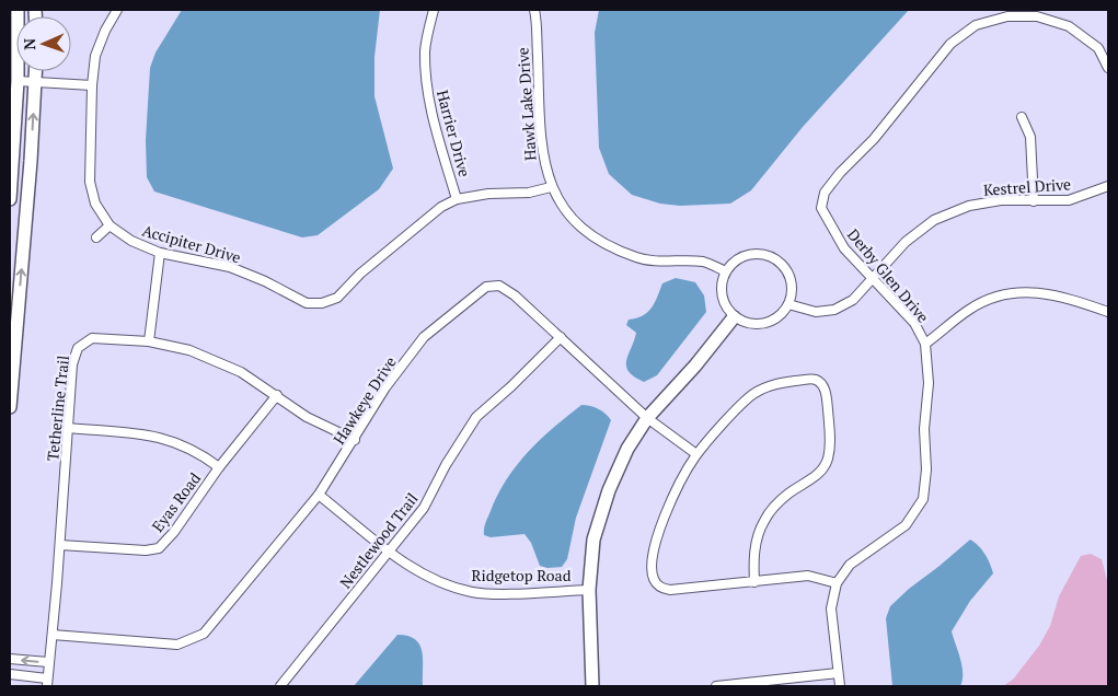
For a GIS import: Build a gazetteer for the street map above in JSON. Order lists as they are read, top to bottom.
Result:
{
  "streets": {
    "street": [
      "Hawk Lake Drive",
      "Harrier Drive",
      "Kestrel Drive",
      "Accipiter Drive",
      "Derby Glen Drive",
      "Hawkeye Drive",
      "Tetherline Trail",
      "Eyas Road",
      "Nestlewood Trail",
      "Ridgetop Road"
    ]
  },
  "crossings": [
    ["Hawk Lake Drive", "Kestrel Drive"],
    ["Hawk Lake Drive", "Accipiter Drive"],
    ["Harrier Drive", "Accipiter Drive"],
    ["Kestrel Drive", "Derby Glen Drive"],
    ["Hawkeye Drive", "Tetherline Trail"],
    ["Hawkeye Drive", "Nestlewood Trail"],
    ["Hawkeye Drive", "Ridgetop Road"],
    ["Tetherline Trail", "Eyas Road"],
    ["Nestlewood Trail", "Ridgetop Road"]
  ],
  "north": "left"
}
